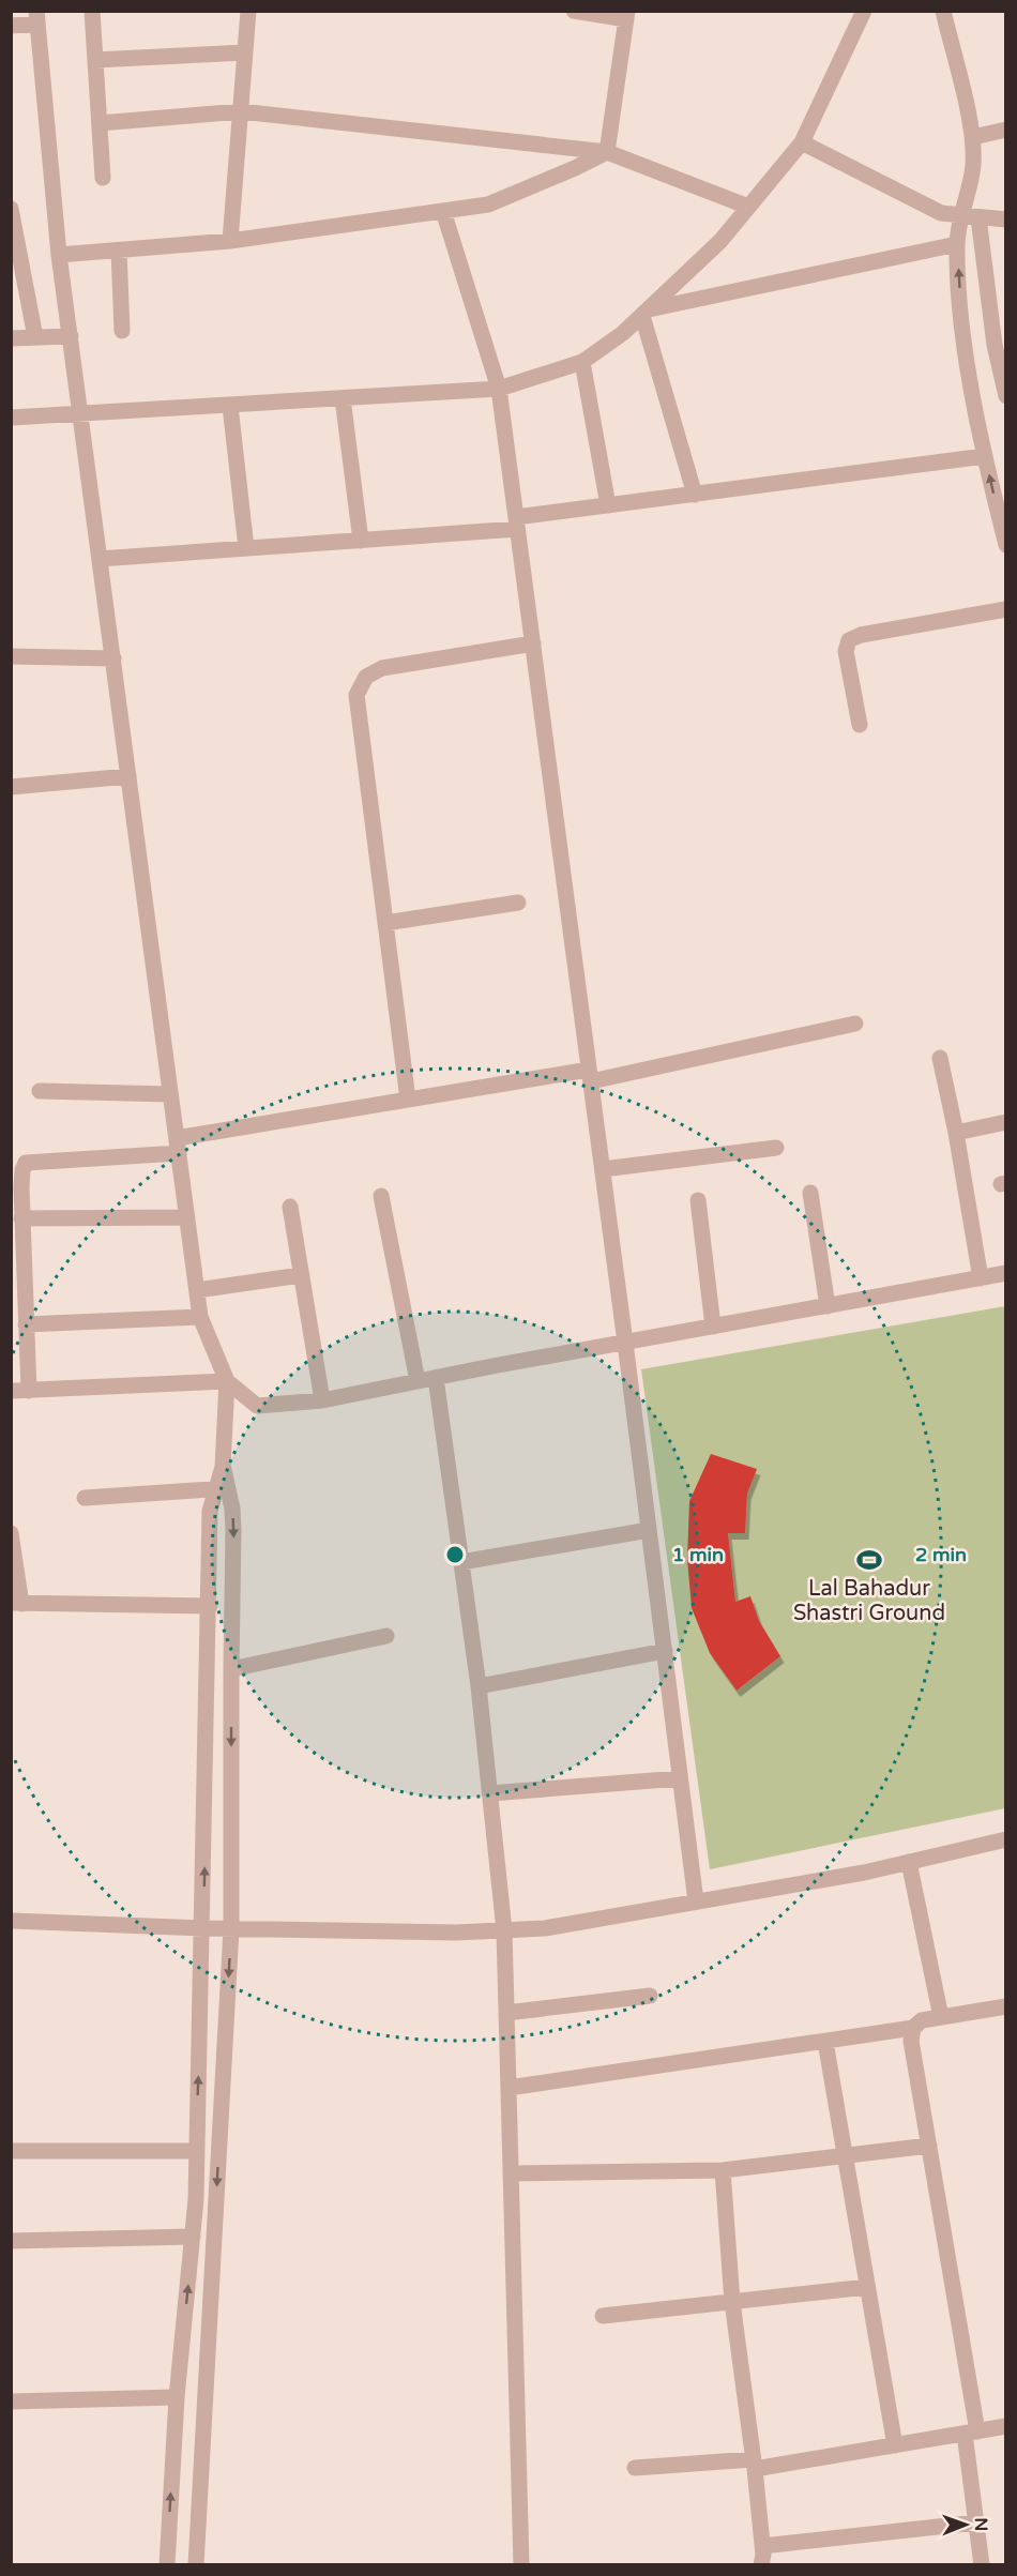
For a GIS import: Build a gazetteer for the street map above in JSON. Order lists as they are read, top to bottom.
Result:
{
  "places": {
    "sports": ["Lal Bahadur Shastri Ground"]
  },
  "north": "right",
  "rings": ["1 min", "2 min"]
}
